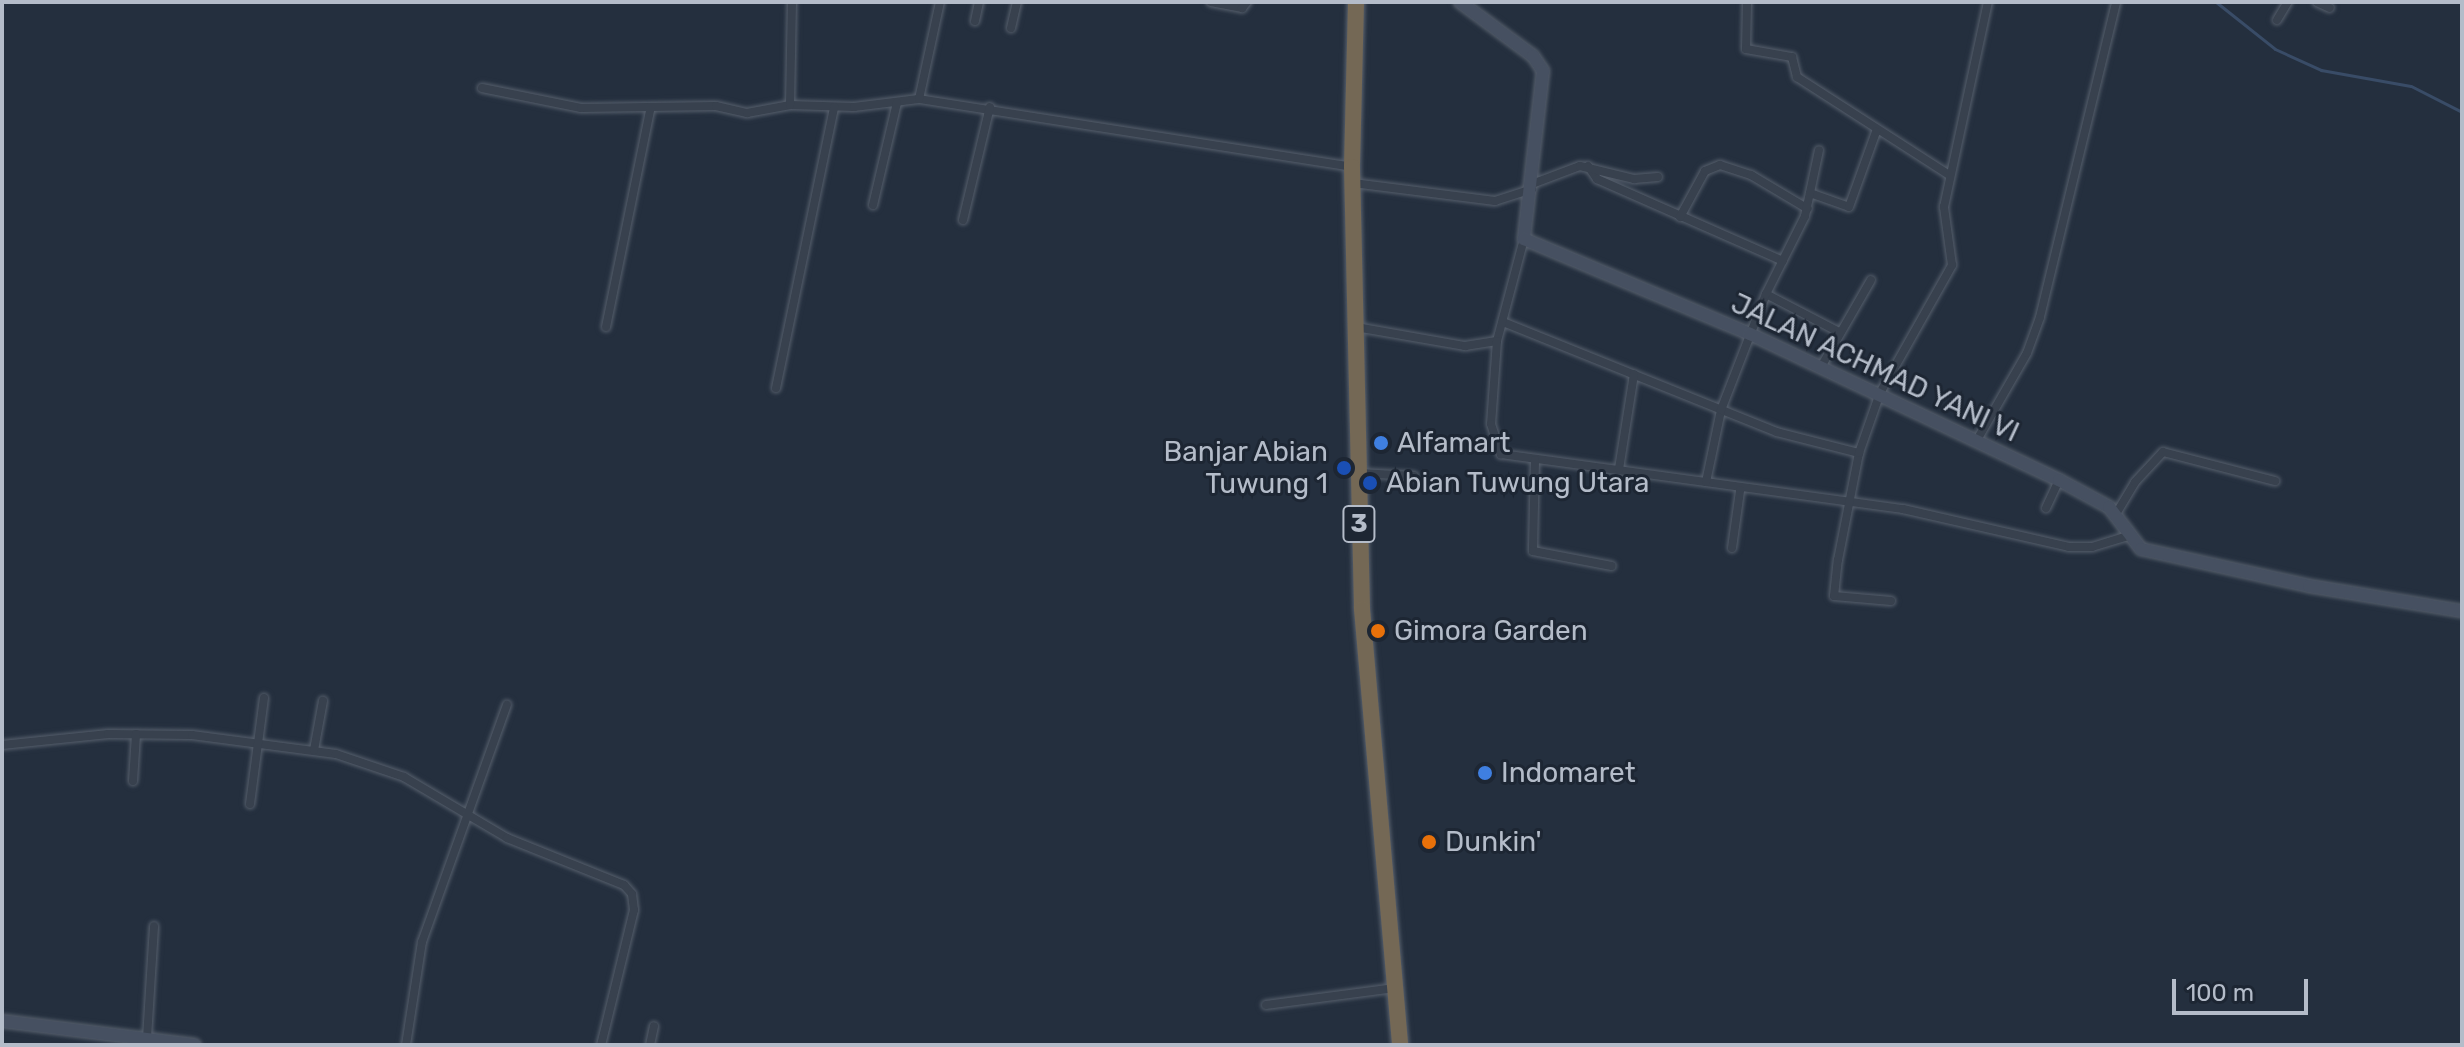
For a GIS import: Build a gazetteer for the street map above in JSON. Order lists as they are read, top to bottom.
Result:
{
  "streets": {
    "highway": ["3"],
    "street": ["JALAN ACHMAD YANI VI"]
  },
  "places": [
    "Alfamart",
    "Banjar Abian Tuwung 1",
    "Abian Tuwung Utara",
    "Gimora Garden",
    "Indomaret",
    "Dunkin'"
  ],
  "scale_bar": "100 m"
}
